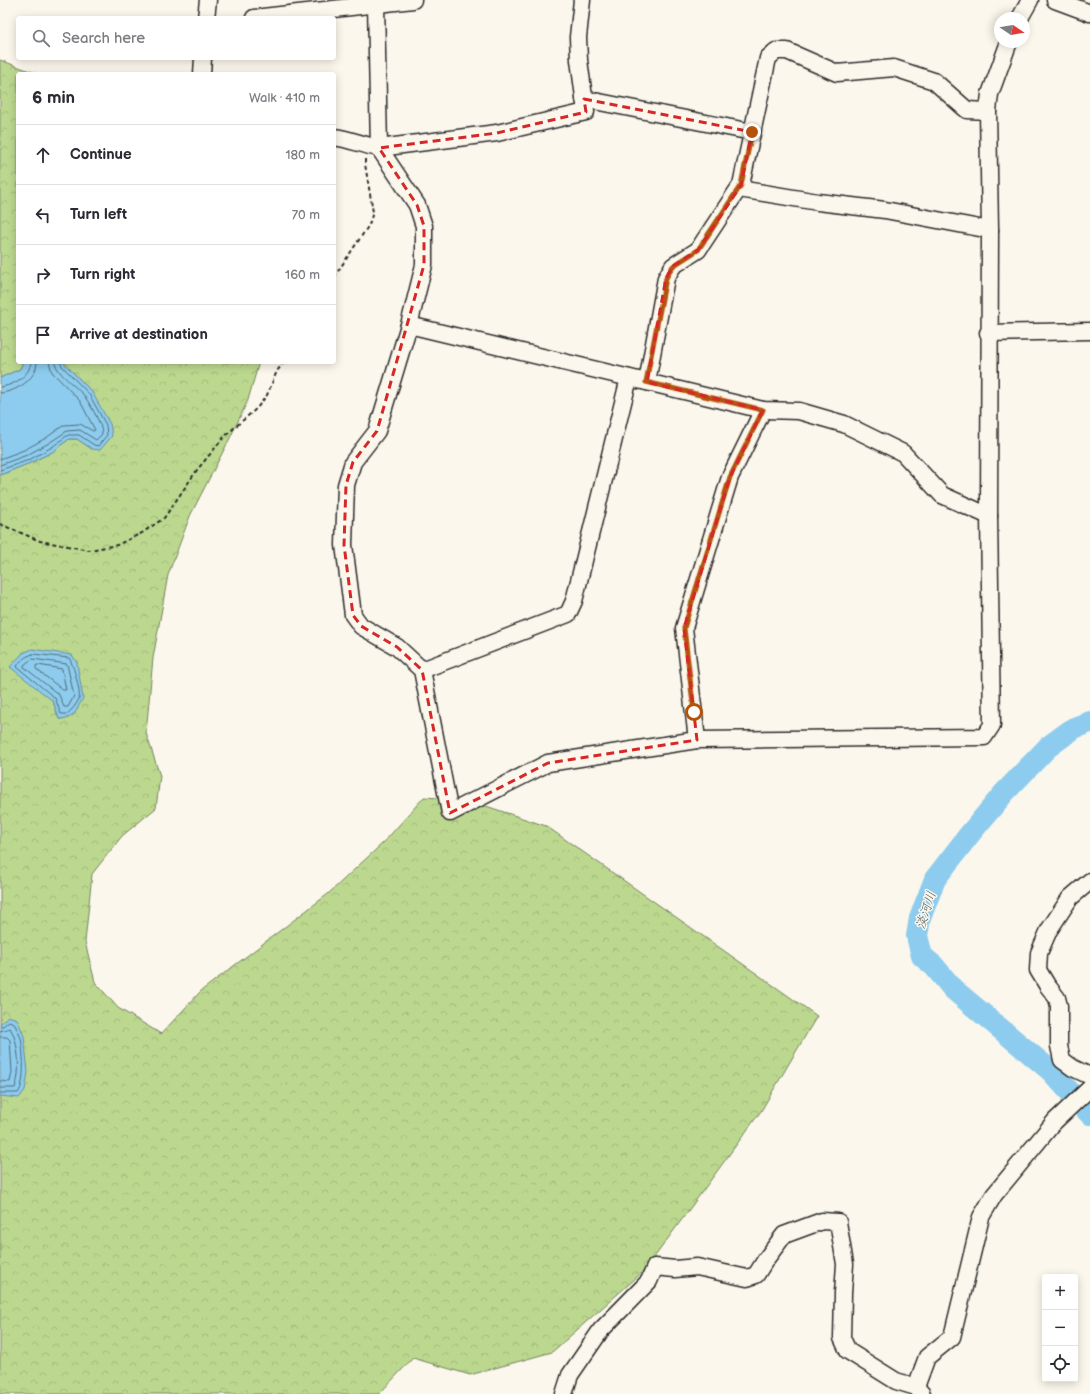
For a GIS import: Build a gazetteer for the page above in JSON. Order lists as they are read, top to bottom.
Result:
{
  "water": ["淡河川"],
  "north": "right",
  "page": {
    "search": "Search here",
    "heading": ["6 min", "Walk · 410 m"],
    "list": [
      ["Continue", "180 m"],
      ["Turn left", "70 m"],
      ["Turn right", "160 m"],
      "Arrive at destination"
    ],
    "map_buttons": ["+", "−"]
  }
}
